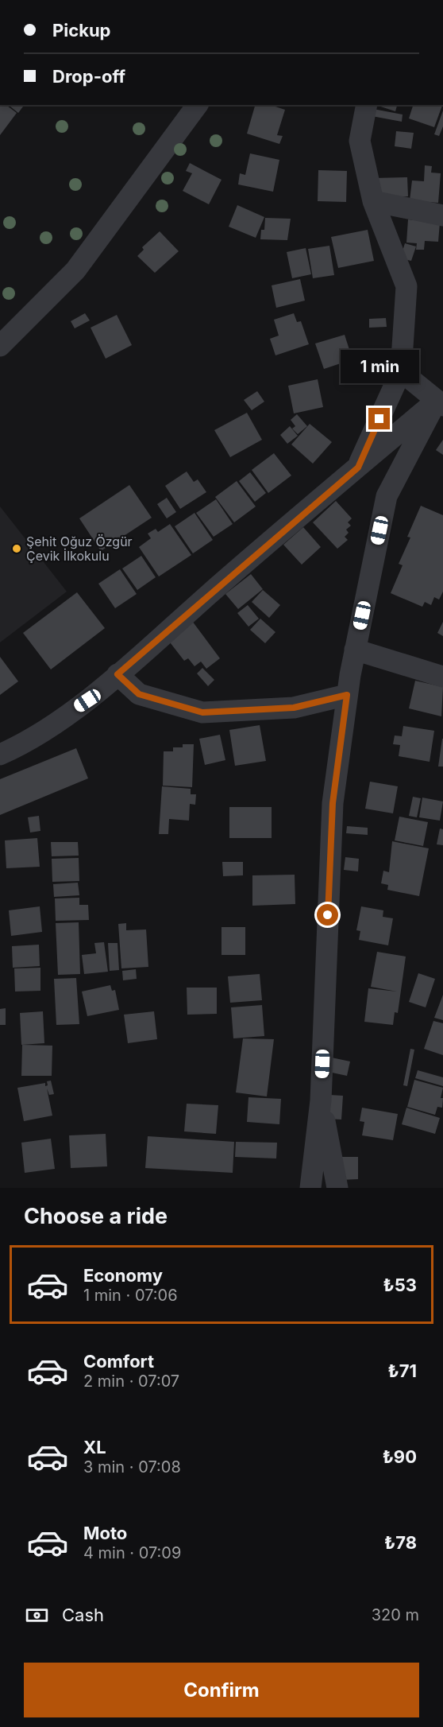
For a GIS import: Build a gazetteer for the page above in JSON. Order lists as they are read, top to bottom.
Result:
{
  "places": ["Şehit Oğuz Özgür Çevik İlkokulu"],
  "page": {
    "banner": ["Pickup", "Drop-off"],
    "bubble": "1 min",
    "heading": "Choose a ride",
    "list": [
      {
        "name": "Economy",
        "note": "1 min · 07:06",
        "value": "₺53"
      },
      {
        "name": "Comfort",
        "note": "2 min · 07:07",
        "value": "₺71"
      },
      {
        "name": "XL",
        "note": "3 min · 07:08",
        "value": "₺90"
      },
      {
        "name": "Moto",
        "note": "4 min · 07:09",
        "value": "₺78"
      }
    ],
    "pay": ["Cash", "320 m"],
    "buttons": "Confirm"
  }
}
